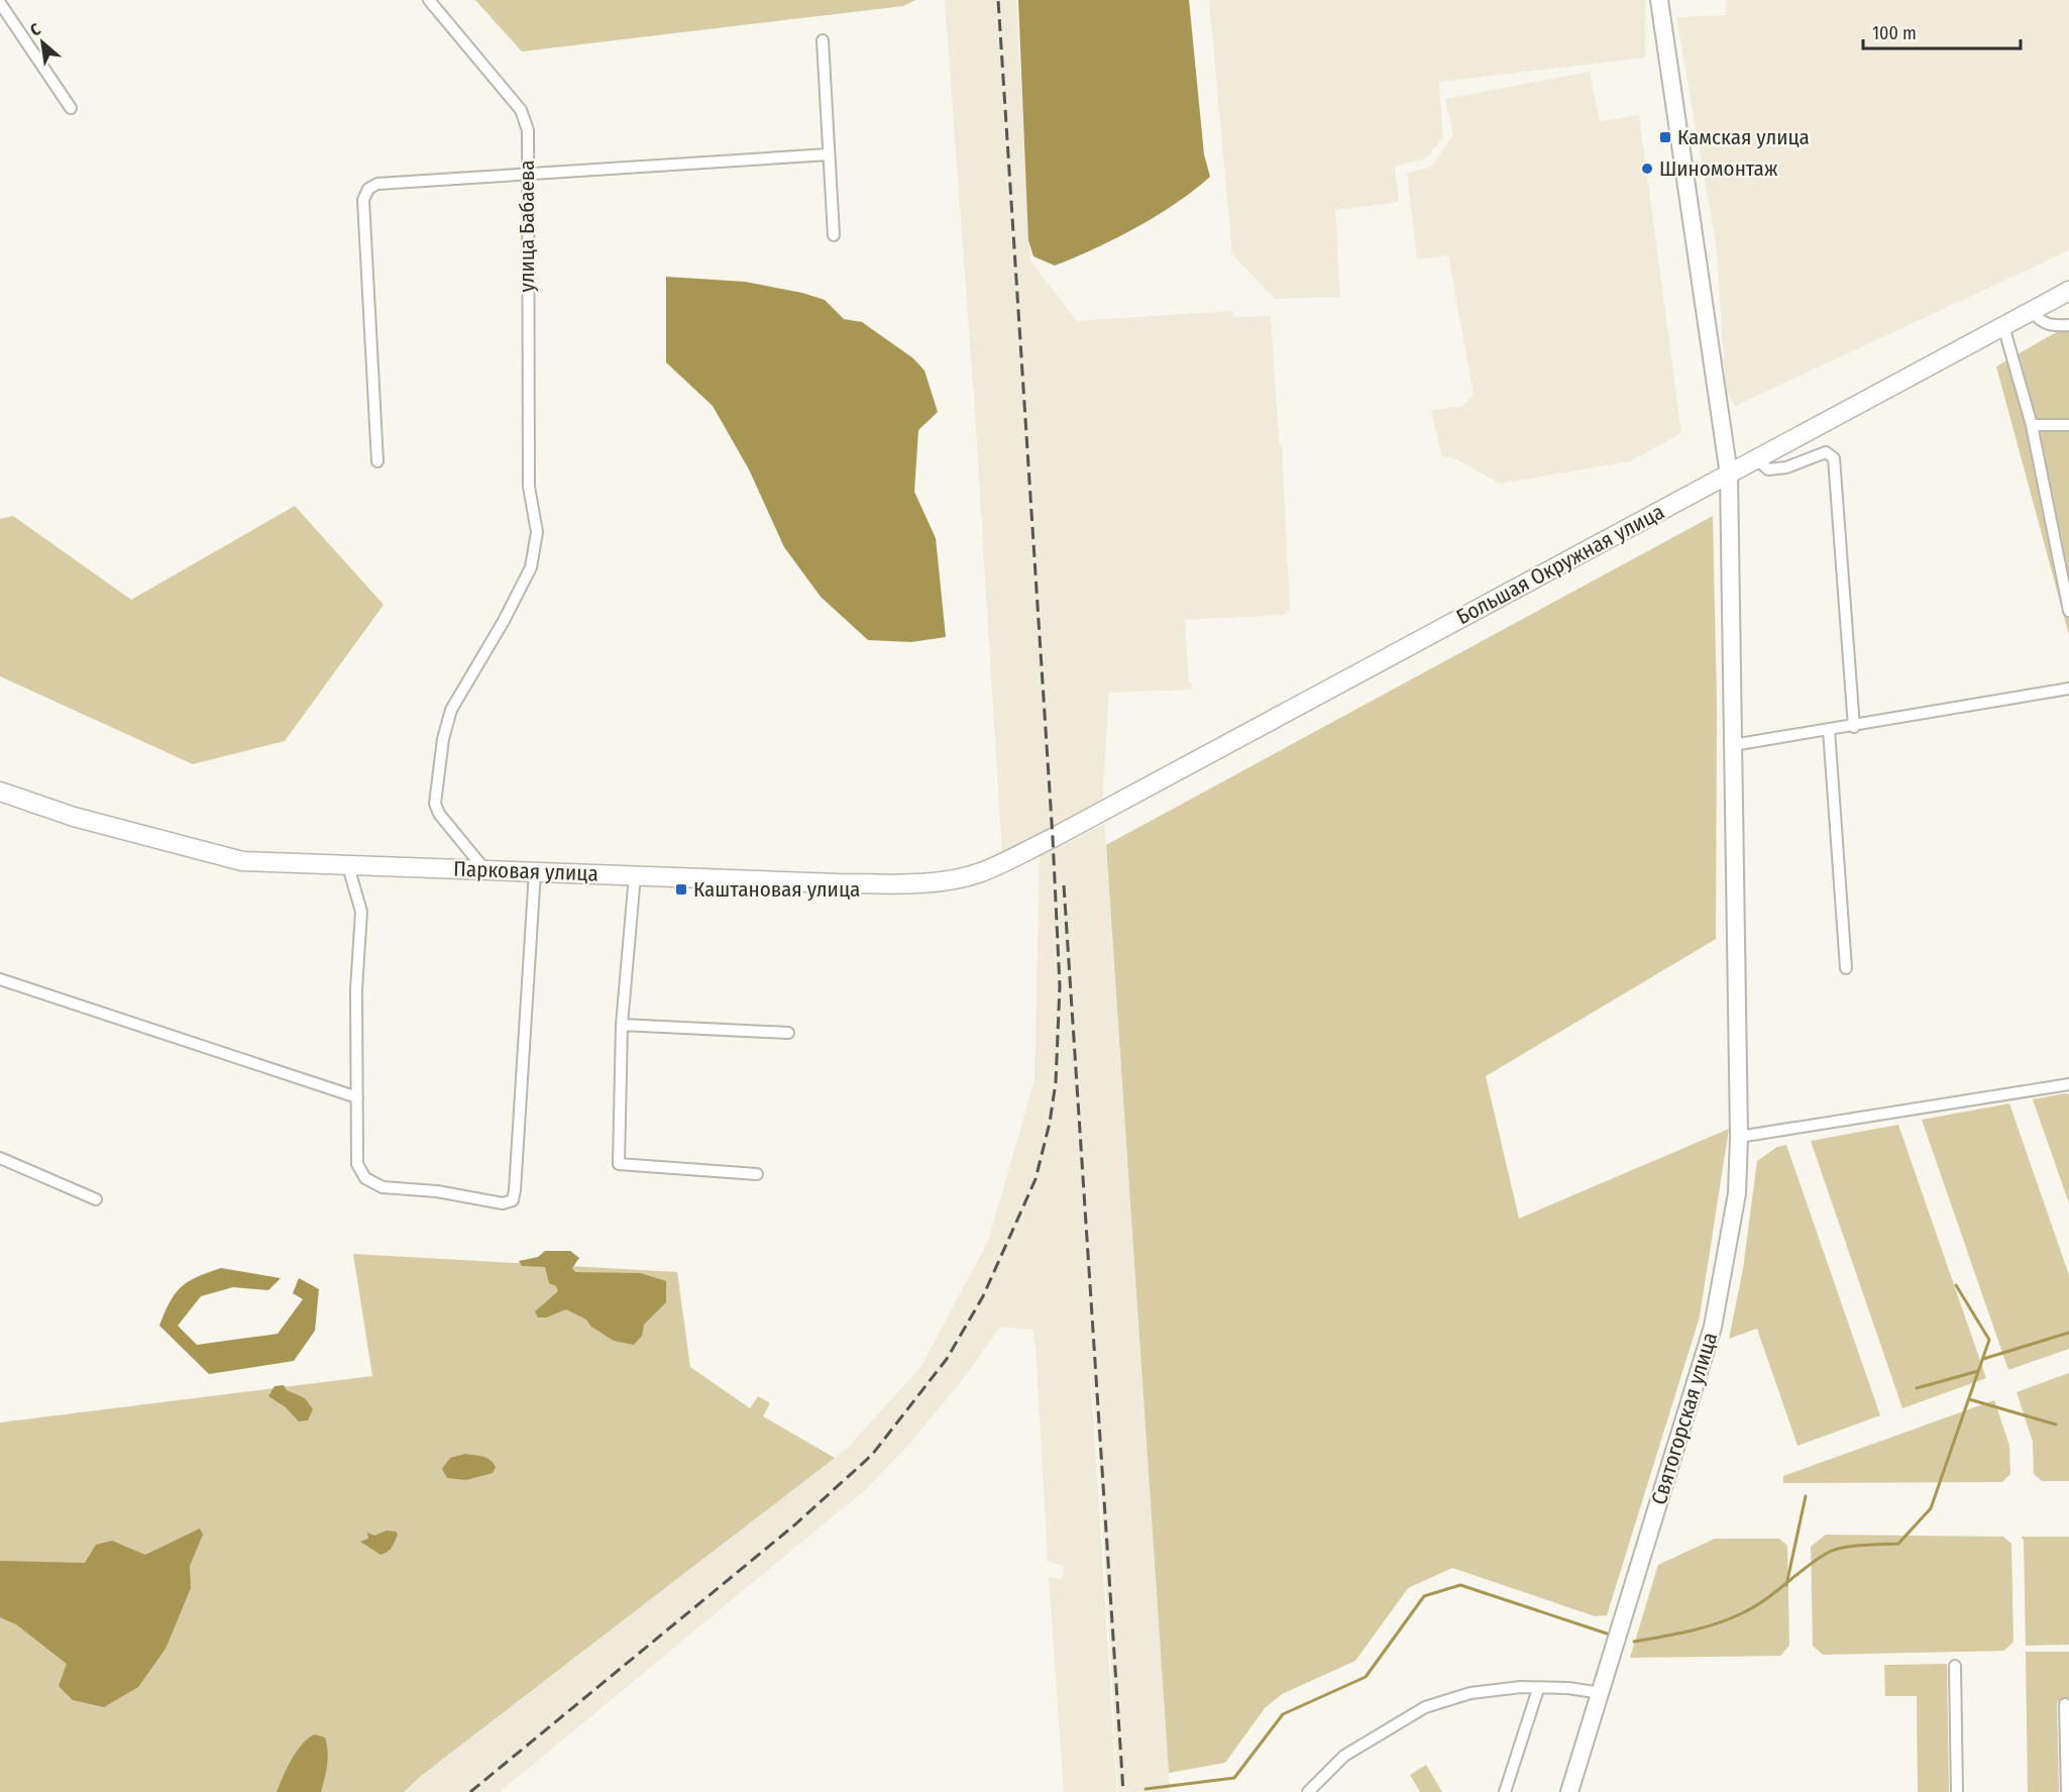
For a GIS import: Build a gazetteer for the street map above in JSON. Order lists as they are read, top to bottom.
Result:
{
  "streets": {
    "main road": ["Большая Окружная улица", "Парковая улица"],
    "street": ["улица Бабаева", "Святогорская улица"]
  },
  "crossings": [
    ["улица Бабаева", "Парковая улица"],
    ["Большая Окружная улица", "Парковая улица"],
    ["Большая Окружная улица", "Святогорская улица"]
  ],
  "places": {
    "transit": ["Камская улица", "Каштановая улица"],
    "other": ["Шиномонтаж"]
  },
  "scale_bar": "100 m",
  "north": "top left"
}
